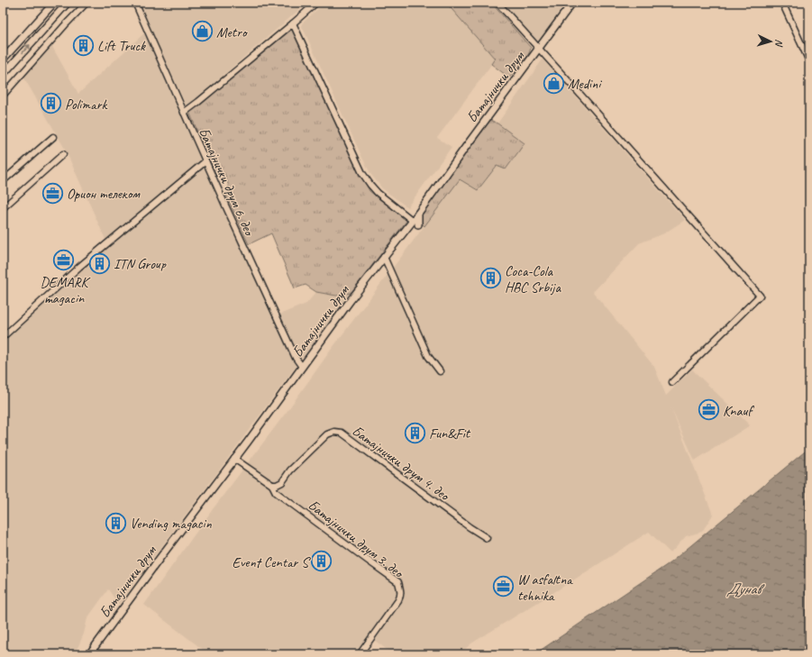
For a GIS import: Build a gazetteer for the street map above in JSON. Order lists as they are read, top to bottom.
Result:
{
  "streets": {
    "main road": ["Батајнички друм"],
    "street": ["Батајнички друм 6. део", "Батајнички друм 4. део", "Батајнички друм 3. део"]
  },
  "crossings": [
    ["Батајнички друм", "Батајнички друм 6. део"],
    ["Батајнички друм", "Батајнички друм 3. део"],
    ["Батајнички друм 4. део", "Батајнички друм 3. део"]
  ],
  "water": ["Дунав"],
  "places": {
    "shop": ["Metro", "Medini"],
    "building": [
      "Lift Truck",
      "Polimark",
      "ITN Group",
      "Coca-Cola HBC Srbija",
      "Fun&Fit",
      "Vending magacin",
      "Event Centar S"
    ],
    "office": [
      "Орион телеком",
      "DEMARK magacin",
      "Knauf",
      "W asfaltna tehnika"
    ]
  },
  "north": "right"
}
